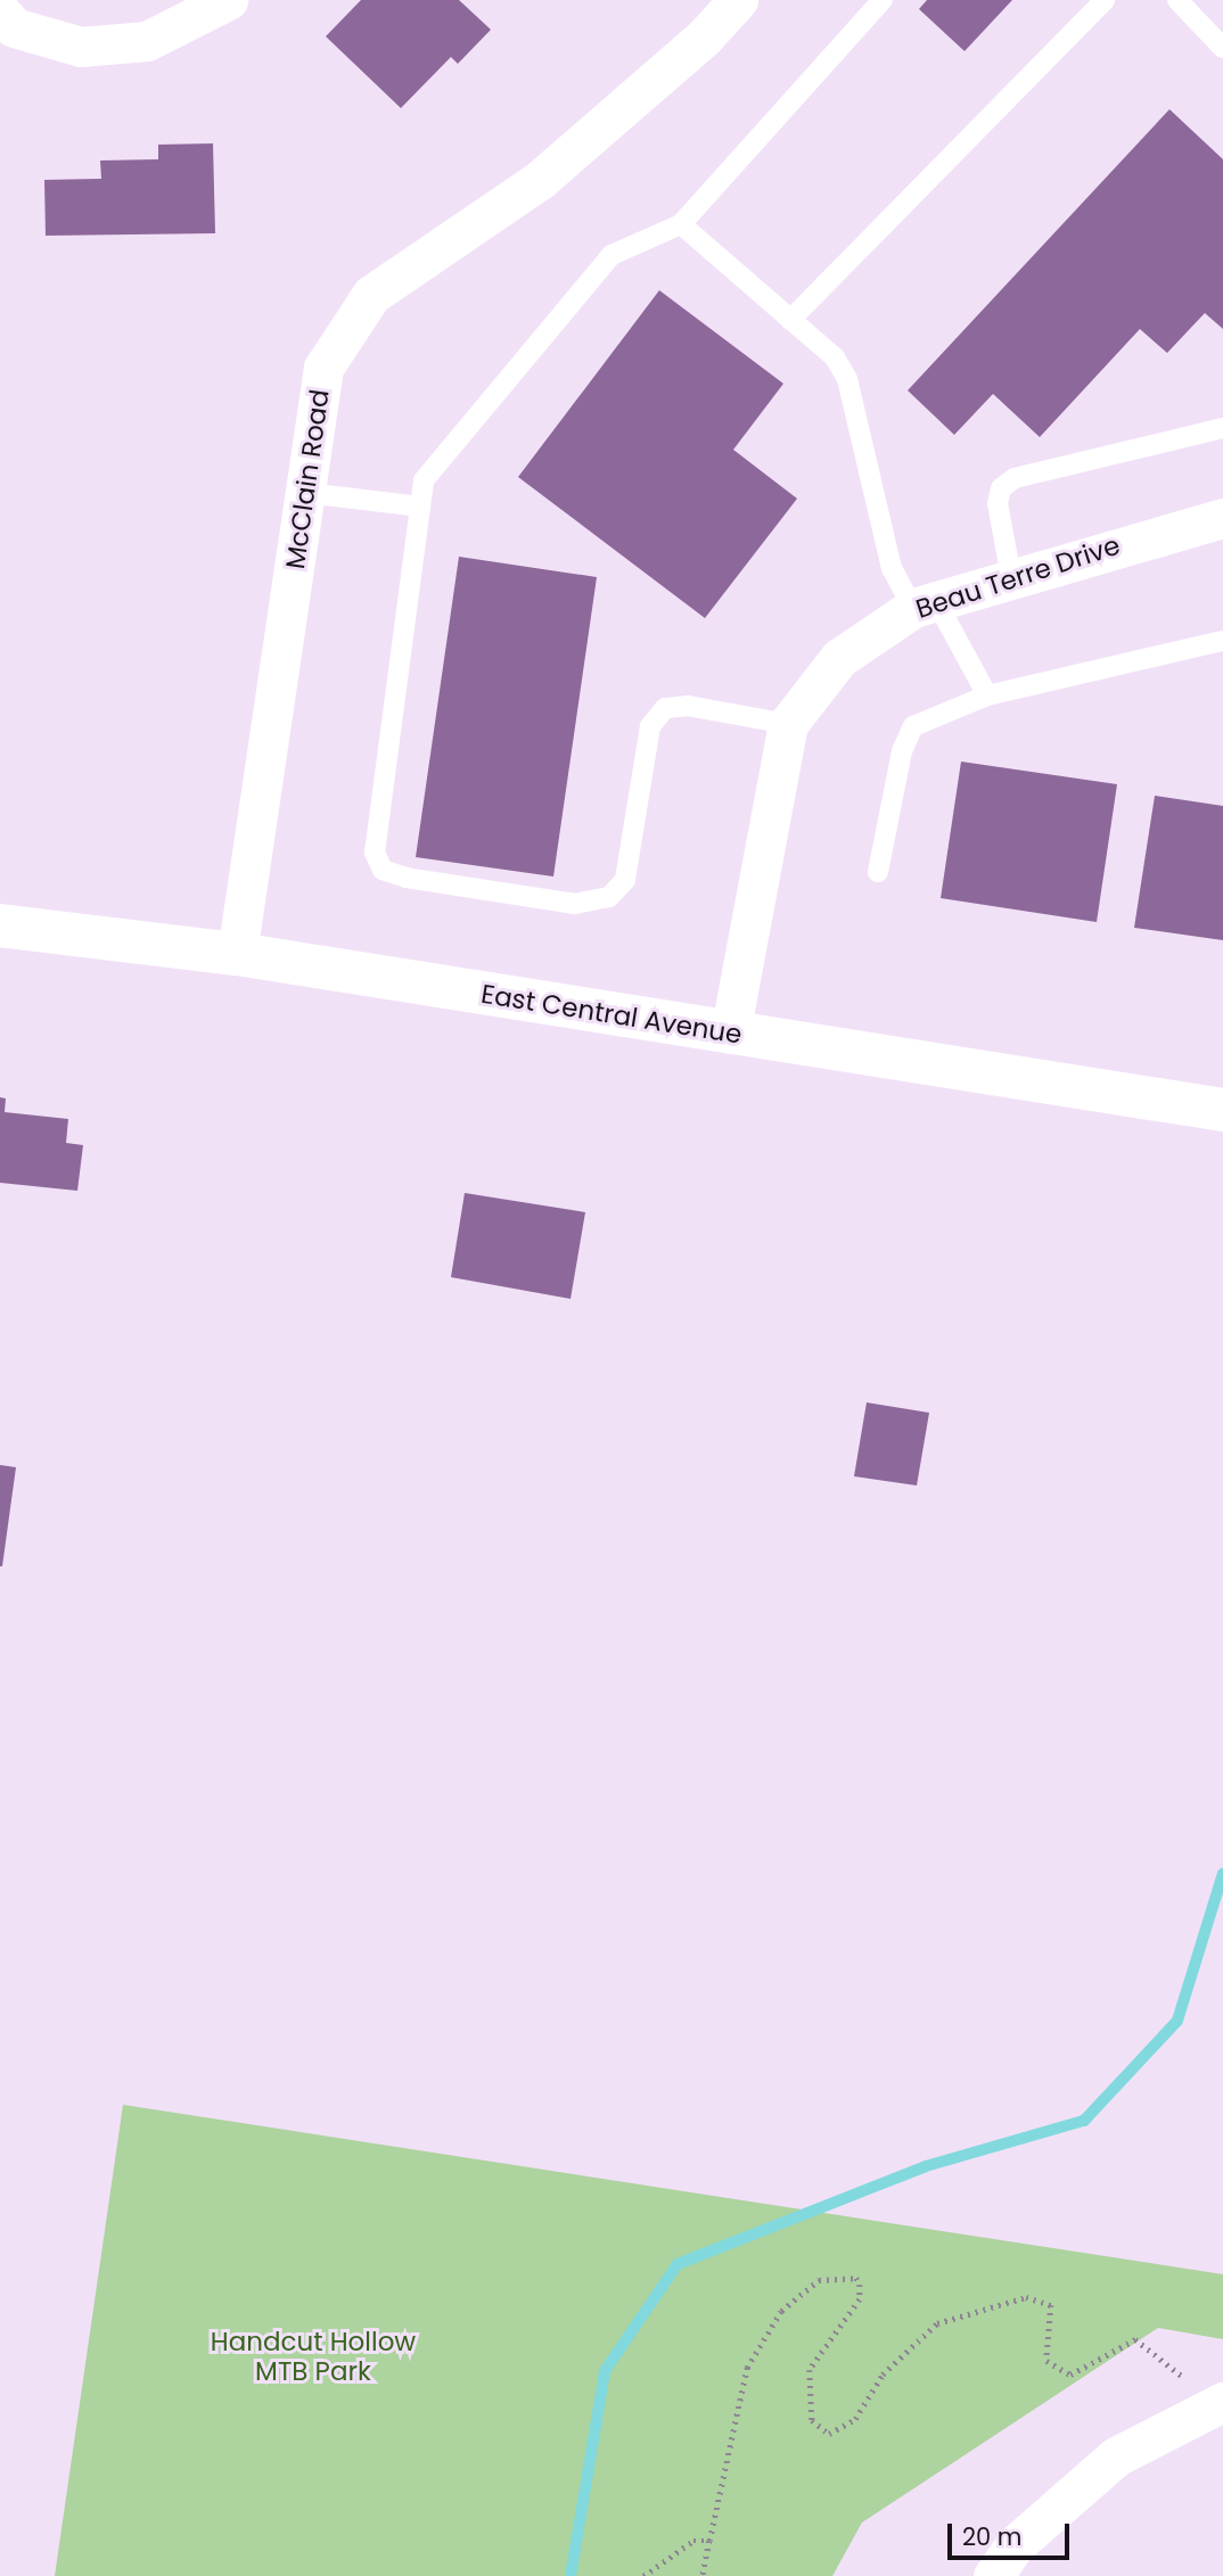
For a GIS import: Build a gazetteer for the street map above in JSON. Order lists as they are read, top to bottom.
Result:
{
  "streets": {
    "main road": ["East Central Avenue"],
    "street": ["McClain Road", "Beau Terre Drive"]
  },
  "crossings": [
    ["McClain Road", "East Central Avenue"],
    ["Beau Terre Drive", "East Central Avenue"]
  ],
  "parks": ["Handcut Hollow MTB Park"],
  "scale_bar": "20 m"
}
